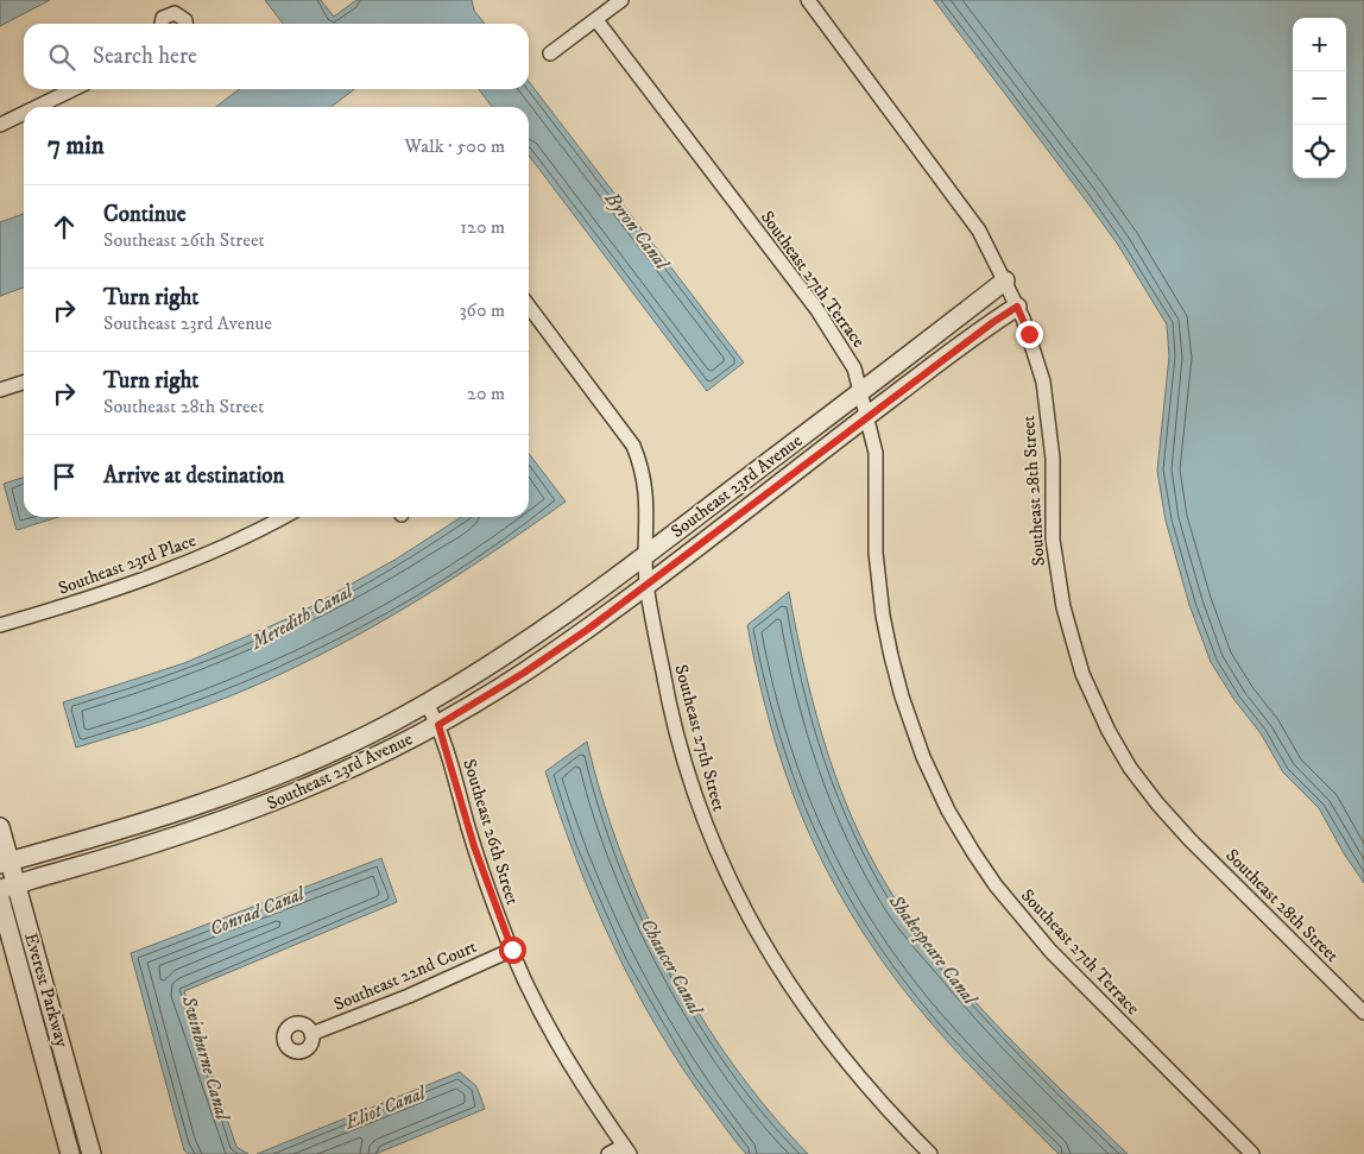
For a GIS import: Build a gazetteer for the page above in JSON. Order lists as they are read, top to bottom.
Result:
{
  "streets": {
    "street": [
      "Southeast 27th Terrace",
      "Southeast 23rd Avenue",
      "Southeast 28th Street",
      "Southeast 23rd Place",
      "Southeast 27th Street",
      "Southeast 26th Street",
      "Southeast 22nd Court",
      "Everest Parkway"
    ]
  },
  "crossings": [
    ["Southeast 27th Terrace", "Southeast 23rd Avenue"],
    ["Southeast 23rd Avenue", "Southeast 28th Street"],
    ["Southeast 23rd Avenue", "Southeast 27th Street"],
    ["Southeast 23rd Avenue", "Southeast 26th Street"],
    ["Southeast 23rd Avenue", "Everest Parkway"],
    ["Southeast 26th Street", "Southeast 22nd Court"]
  ],
  "water": [
    "Byron Canal",
    "Meredith Canal",
    "Conrad Canal",
    "Shakespeare Canal",
    "Chaucer Canal",
    "Swinburne Canal",
    "Eliot Canal"
  ],
  "page": {
    "map_buttons": ["+", "−"],
    "search": "Search here",
    "heading": ["7 min", "Walk · 500 m"],
    "list": [
      ["Continue", "Southeast 26th Street", "120 m"],
      ["Turn right", "Southeast 23rd Avenue", "360 m"],
      ["Turn right", "Southeast 28th Street", "20 m"],
      "Arrive at destination"
    ]
  }
}
